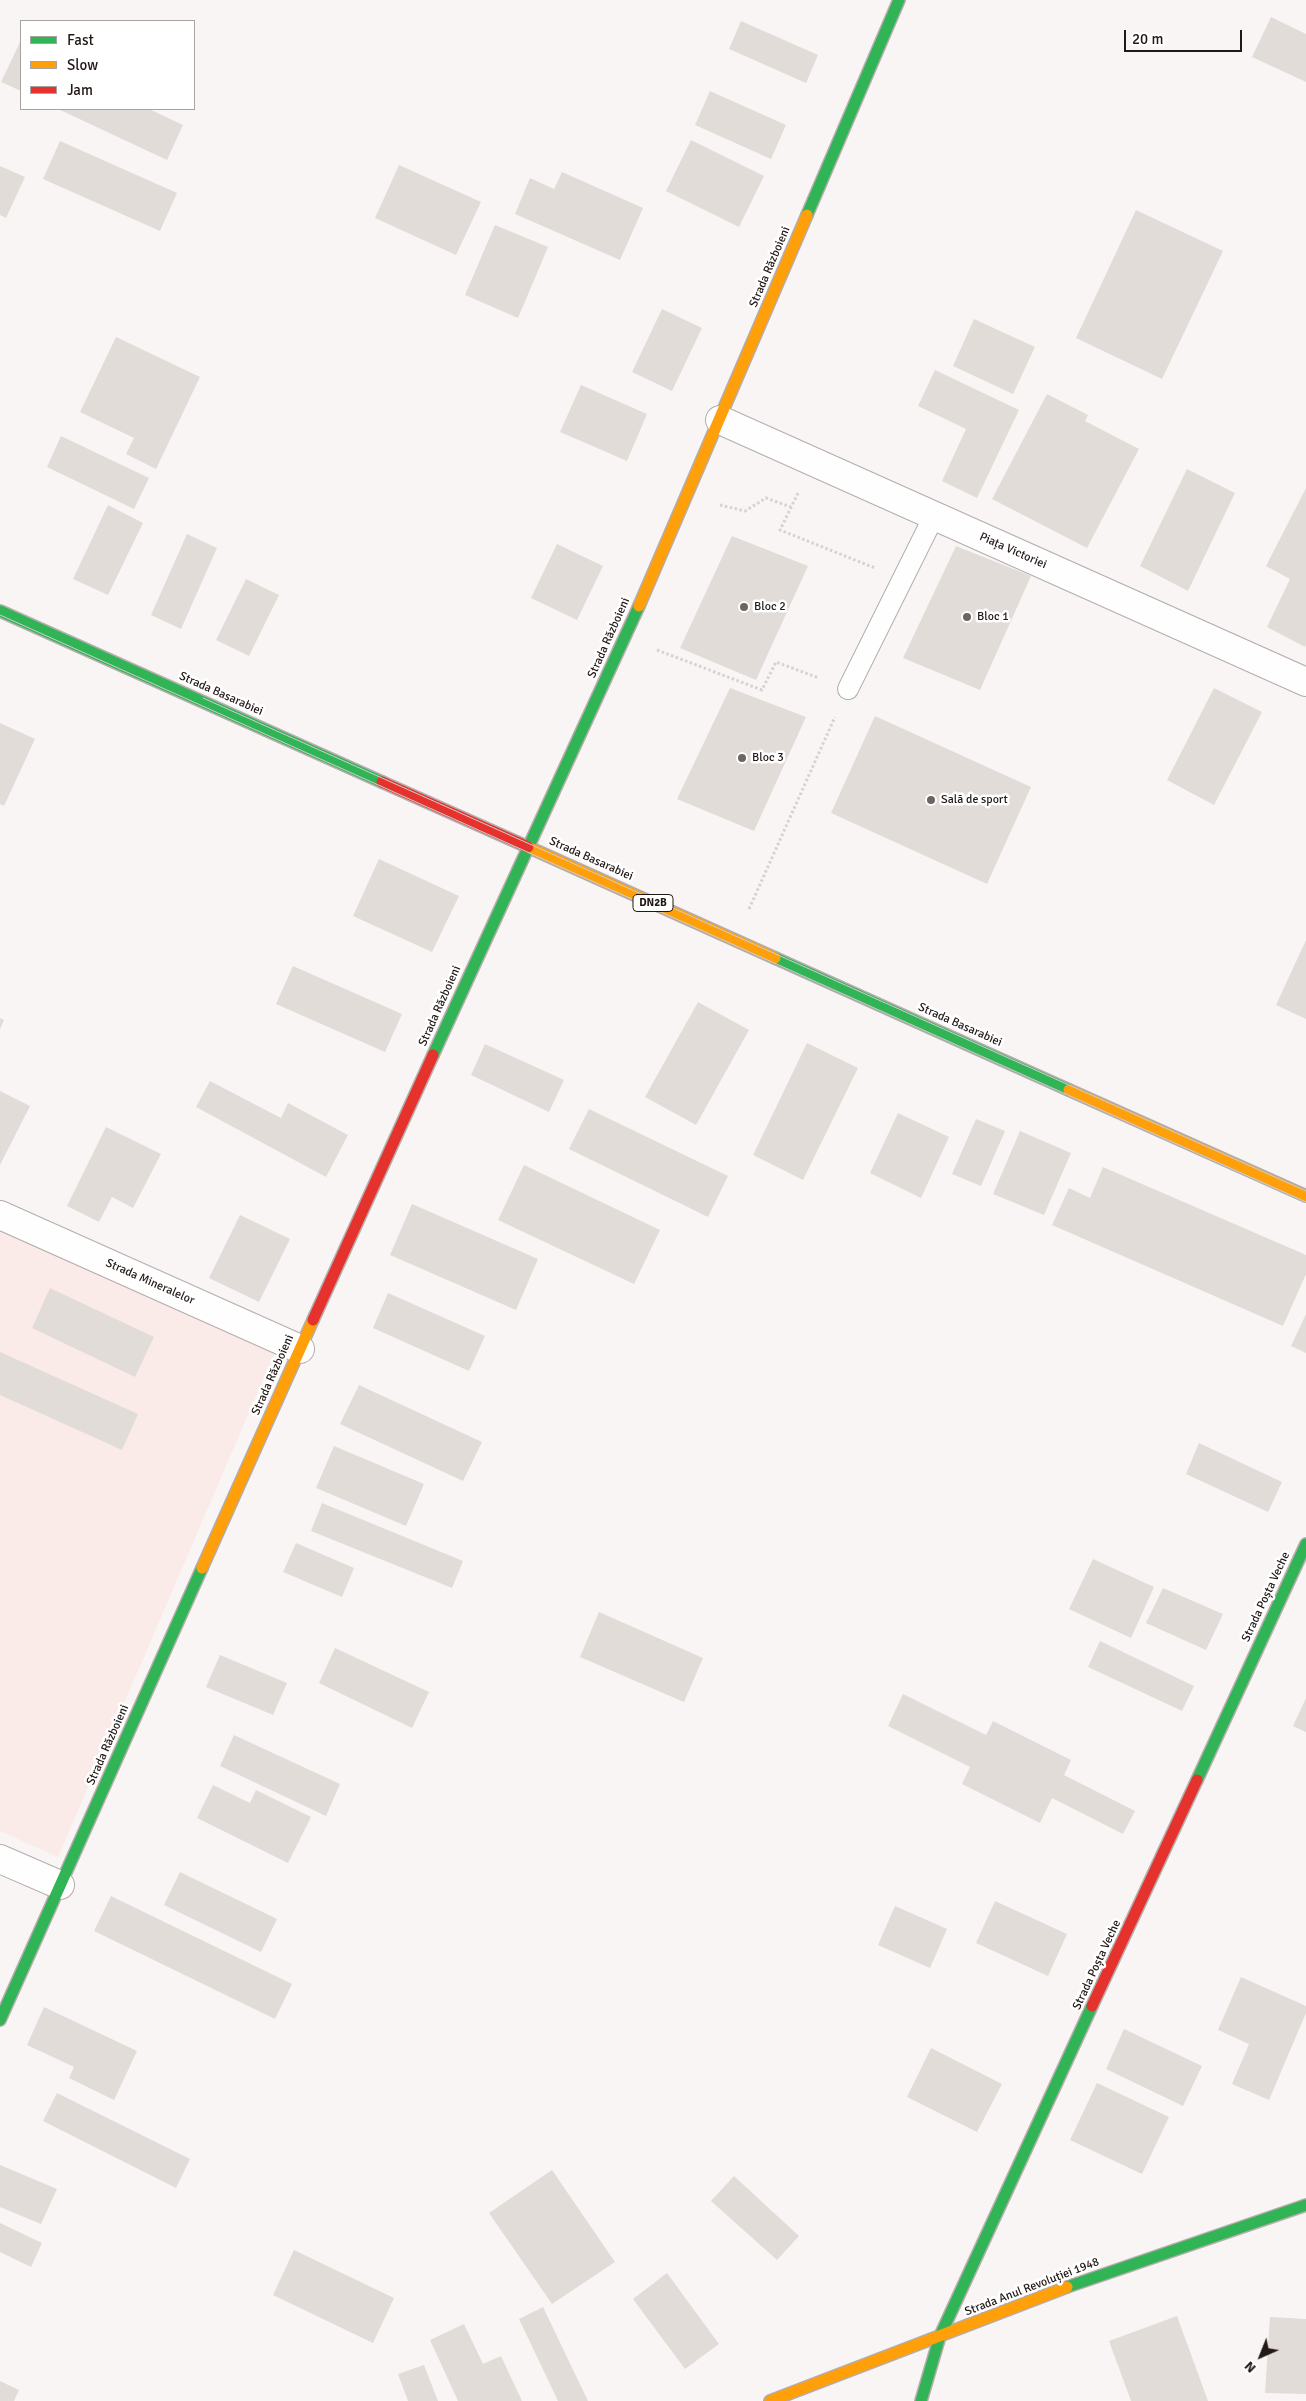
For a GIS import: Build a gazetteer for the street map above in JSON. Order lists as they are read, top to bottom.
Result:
{
  "streets": {
    "street": [
      "Strada Războieni",
      "Piața Victoriei",
      "Strada Basarabiei",
      "DN2B",
      "Strada Mineralelor",
      "Strada Poșta Veche",
      "Strada Anul Revoluției 1948"
    ]
  },
  "crossings": [
    ["Strada Războieni", "Piața Victoriei"],
    ["Strada Războieni", "Strada Basarabiei"],
    ["Strada Războieni", "Strada Mineralelor"],
    ["Strada Poșta Veche", "Strada Anul Revoluției 1948"]
  ],
  "places": [
    "Bloc 2",
    "Bloc 1",
    "Bloc 3",
    "Sală de sport"
  ],
  "legend": ["Fast", "Slow", "Jam"],
  "scale_bar": "20 m",
  "north": "bottom left"
}
